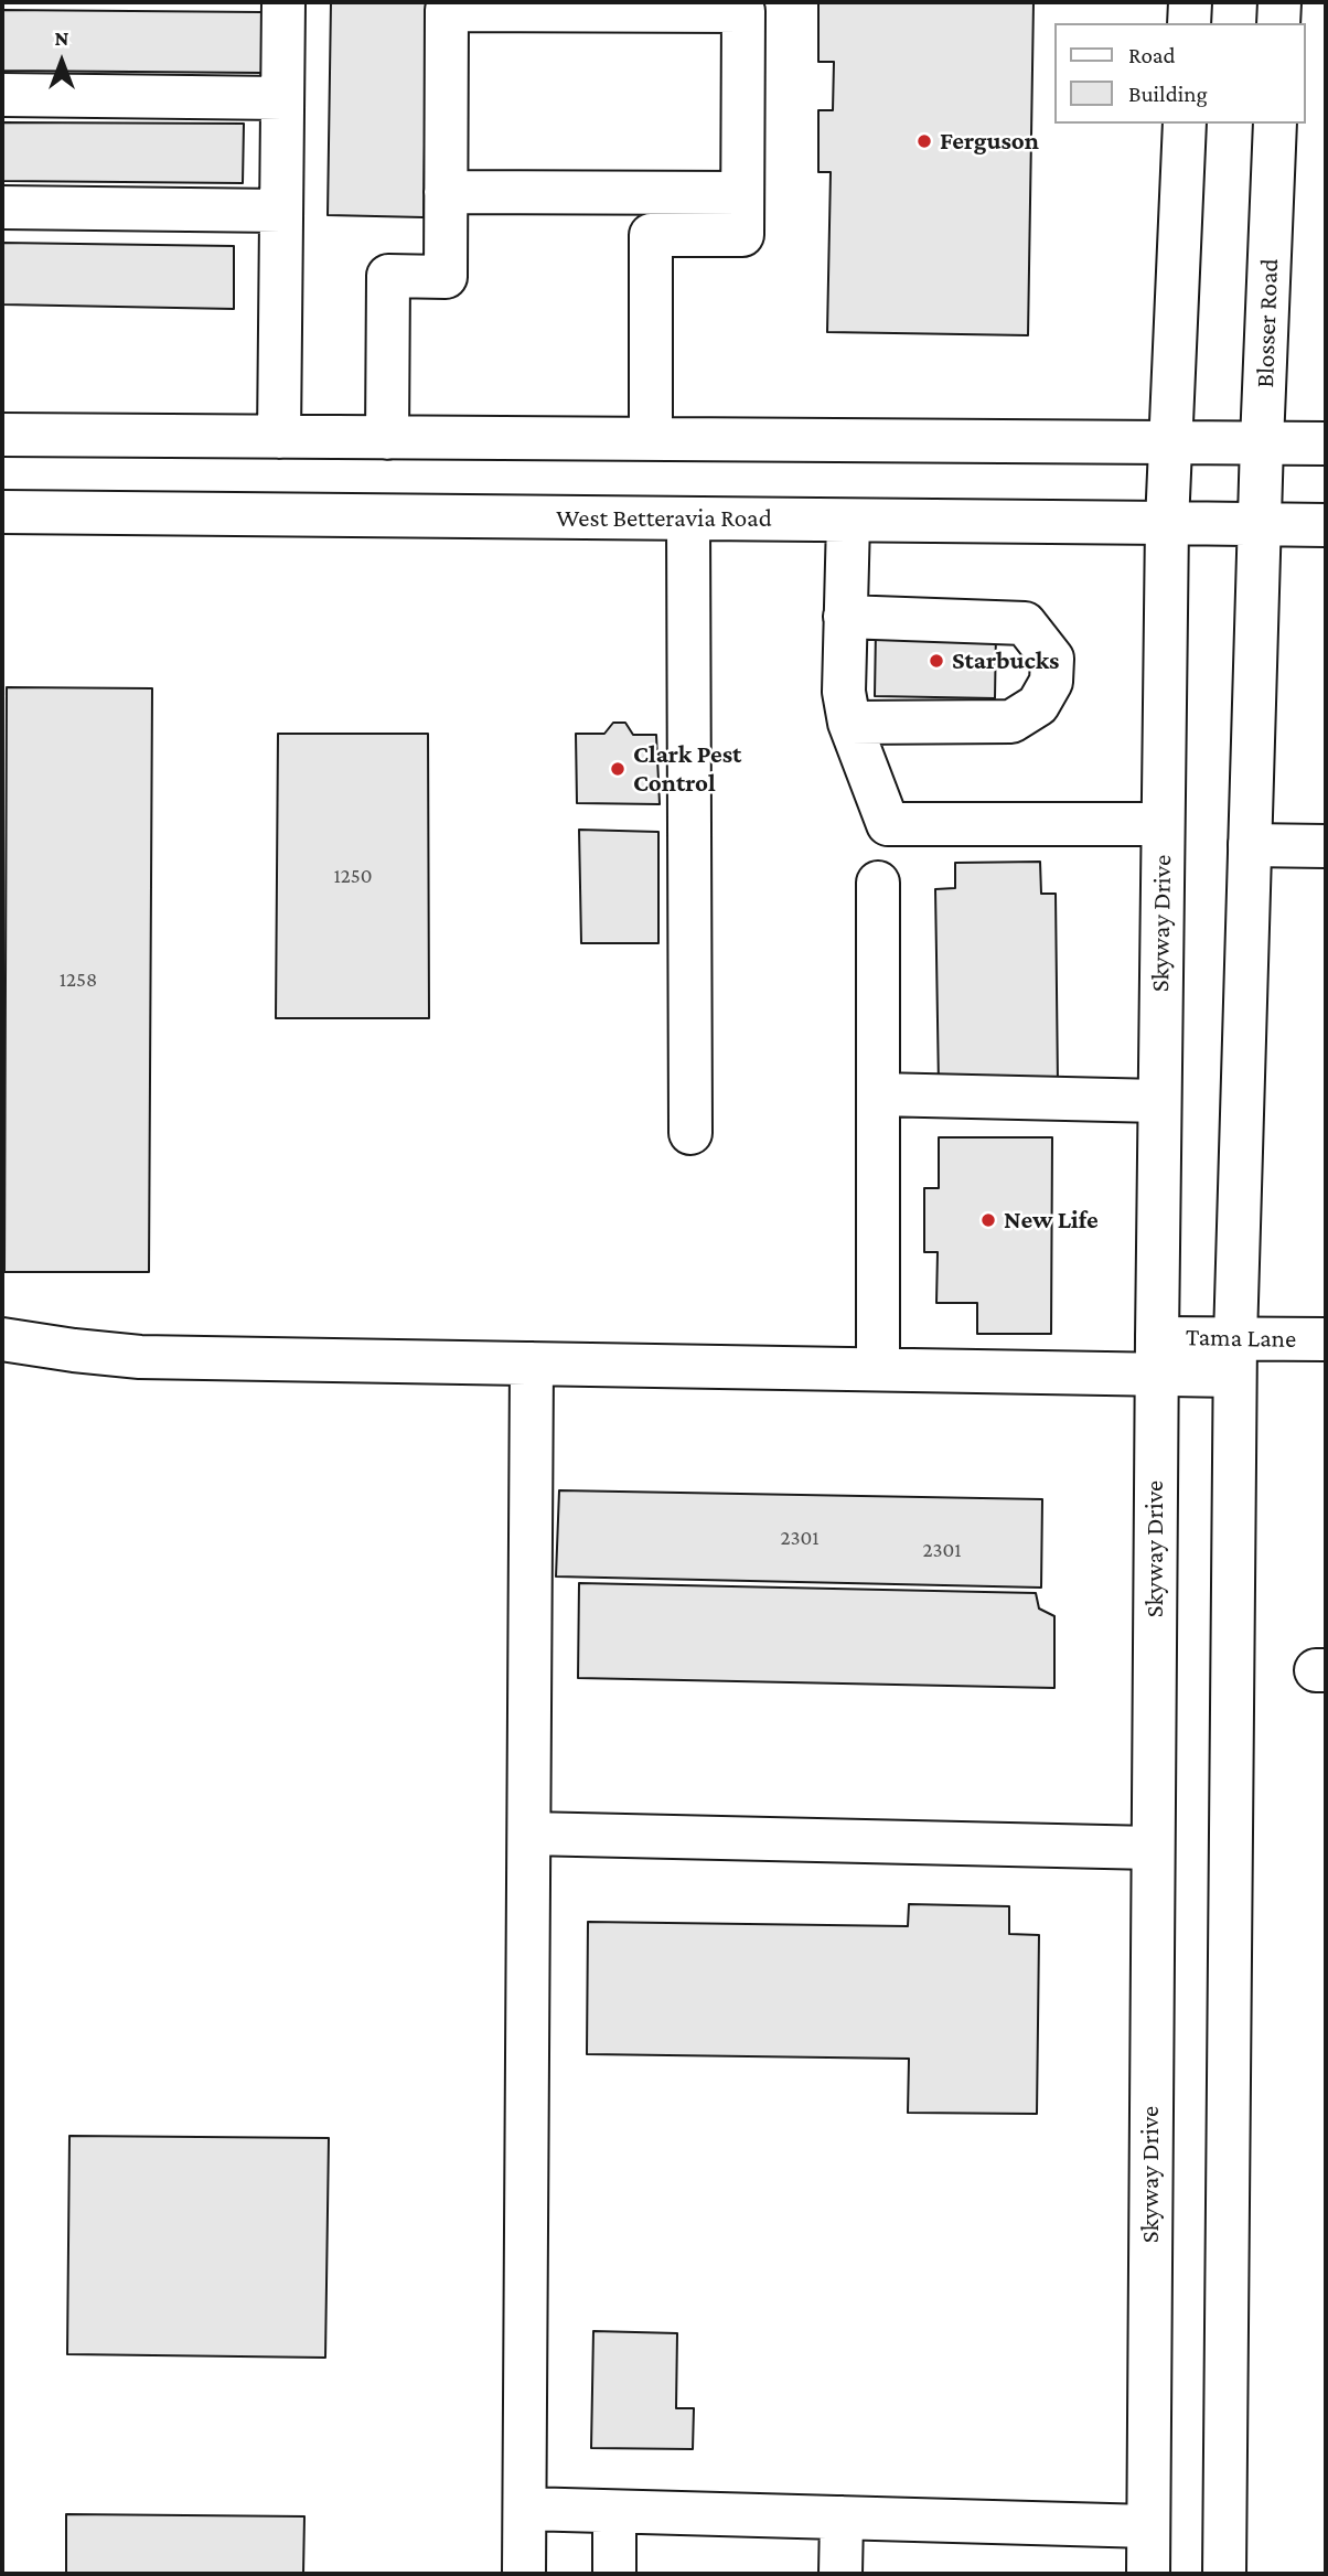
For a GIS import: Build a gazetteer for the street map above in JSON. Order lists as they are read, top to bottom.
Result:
{
  "streets": {
    "main road": [
      "Blosser Road",
      "West Betteravia Road",
      "Skyway Drive",
      "Tama Lane"
    ]
  },
  "crossings": [
    ["Blosser Road", "West Betteravia Road"],
    ["West Betteravia Road", "Skyway Drive"],
    ["Skyway Drive", "Tama Lane"]
  ],
  "places": [
    "Ferguson",
    "Starbucks",
    "Clark Pest Control",
    "New Life"
  ],
  "house_numbers": [
    "1250",
    "1258",
    "2301",
    "2301"
  ],
  "legend": ["Road", "Building"],
  "north": "top"
}
